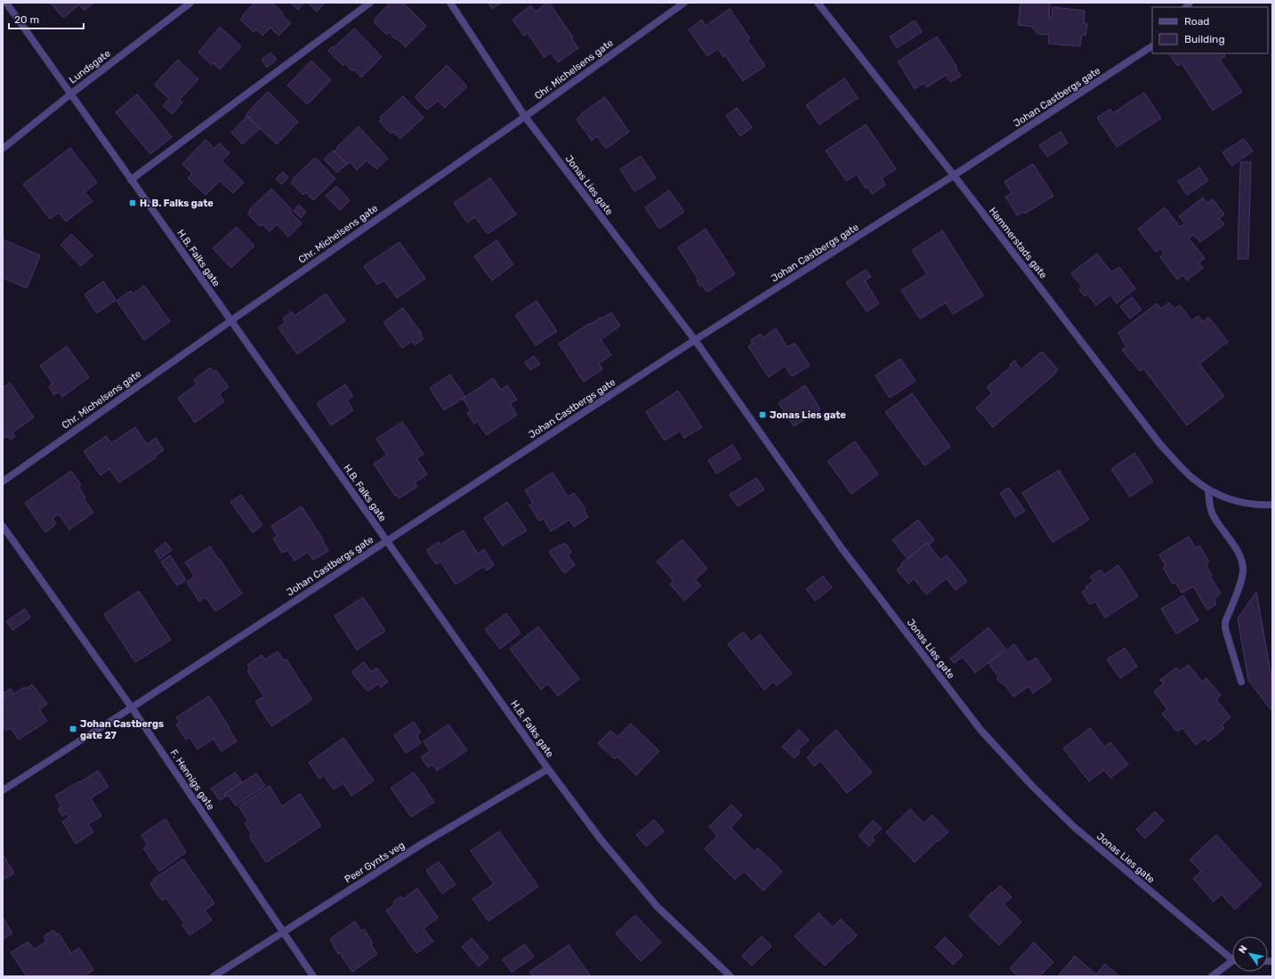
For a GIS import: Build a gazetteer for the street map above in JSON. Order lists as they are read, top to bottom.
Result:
{
  "streets": {
    "street": [
      "Lundsgate",
      "Chr. Michelsens gate",
      "Johan Castbergs gate",
      "Jonas Lies gate",
      "Hammerstads gate",
      "H.B. Falks gate",
      "F. Hennigs gate",
      "Peer Gynts veg"
    ]
  },
  "crossings": [
    ["Lundsgate", "H.B. Falks gate"],
    ["Chr. Michelsens gate", "Jonas Lies gate"],
    ["Chr. Michelsens gate", "H.B. Falks gate"],
    ["Johan Castbergs gate", "Jonas Lies gate"],
    ["Johan Castbergs gate", "Hammerstads gate"],
    ["Johan Castbergs gate", "H.B. Falks gate"],
    ["Johan Castbergs gate", "F. Hennigs gate"],
    ["H.B. Falks gate", "Peer Gynts veg"],
    ["F. Hennigs gate", "Peer Gynts veg"]
  ],
  "places": {
    "transit": ["H. B. Falks gate", "Jonas Lies gate", "Johan Castbergs gate 27"]
  },
  "legend": ["Road", "Building"],
  "scale_bar": "20 m",
  "north": "top left"
}
